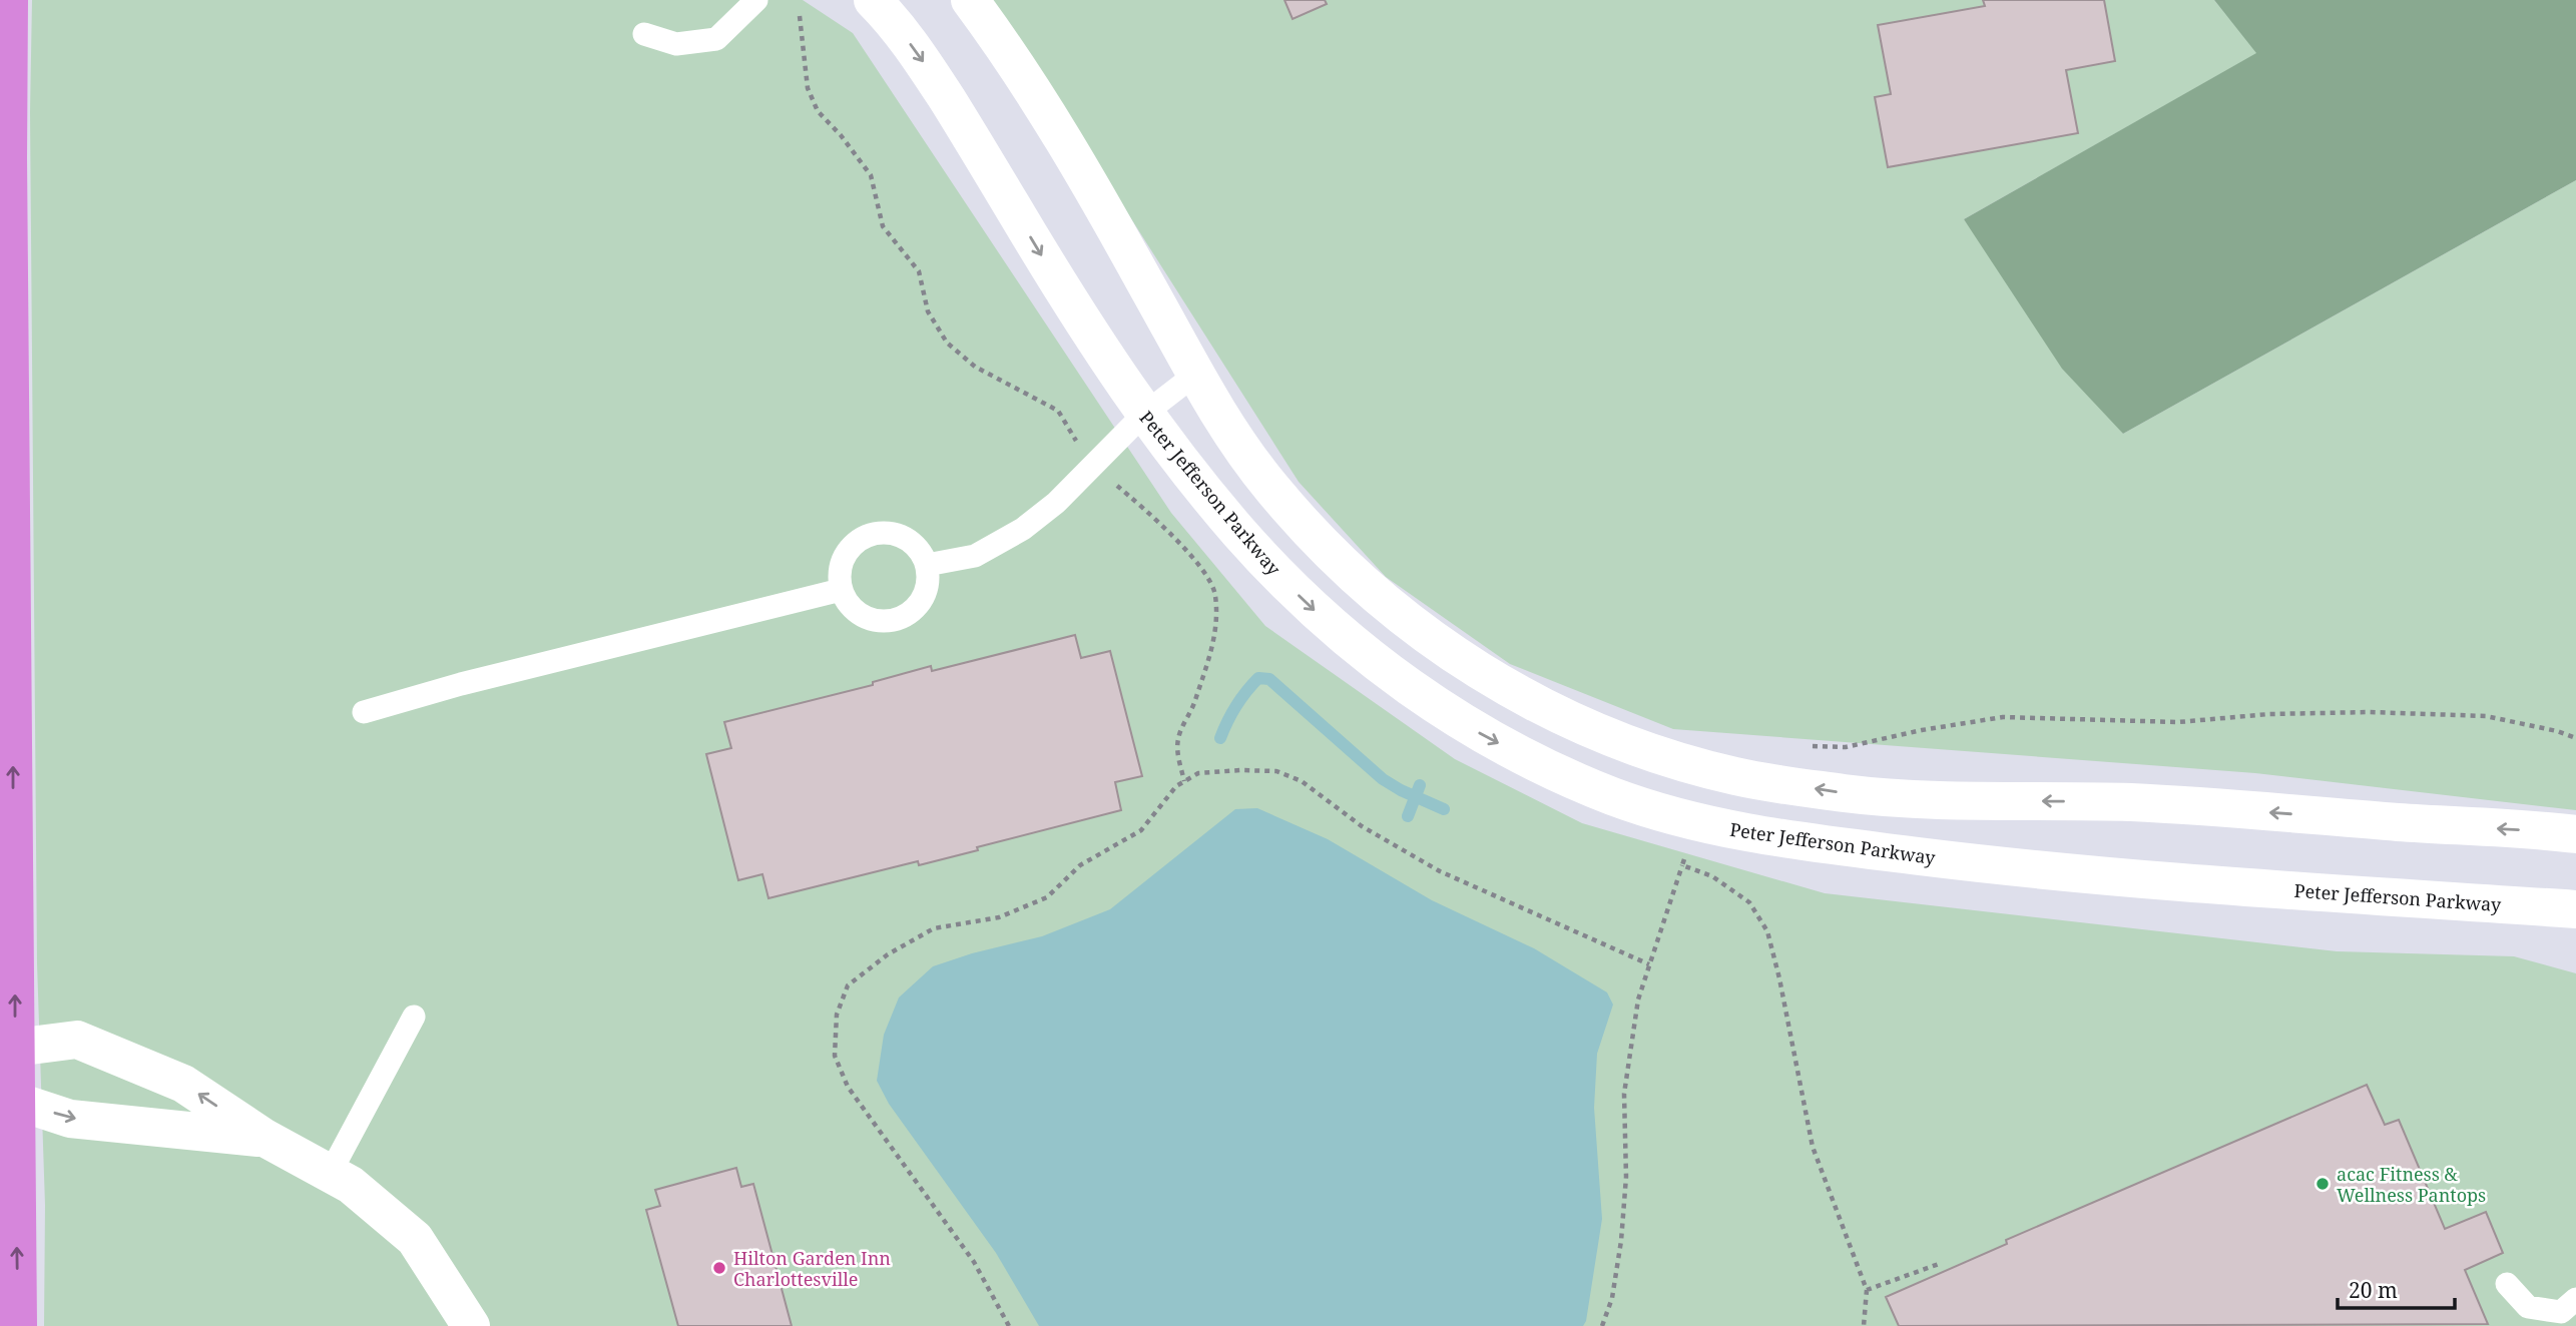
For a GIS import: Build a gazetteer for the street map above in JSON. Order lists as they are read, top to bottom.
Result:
{
  "streets": {
    "street": ["Peter Jefferson Parkway"]
  },
  "places": ["acac Fitness & Wellness Pantops", "Hilton Garden Inn Charlottesville"],
  "scale_bar": "20 m"
}
